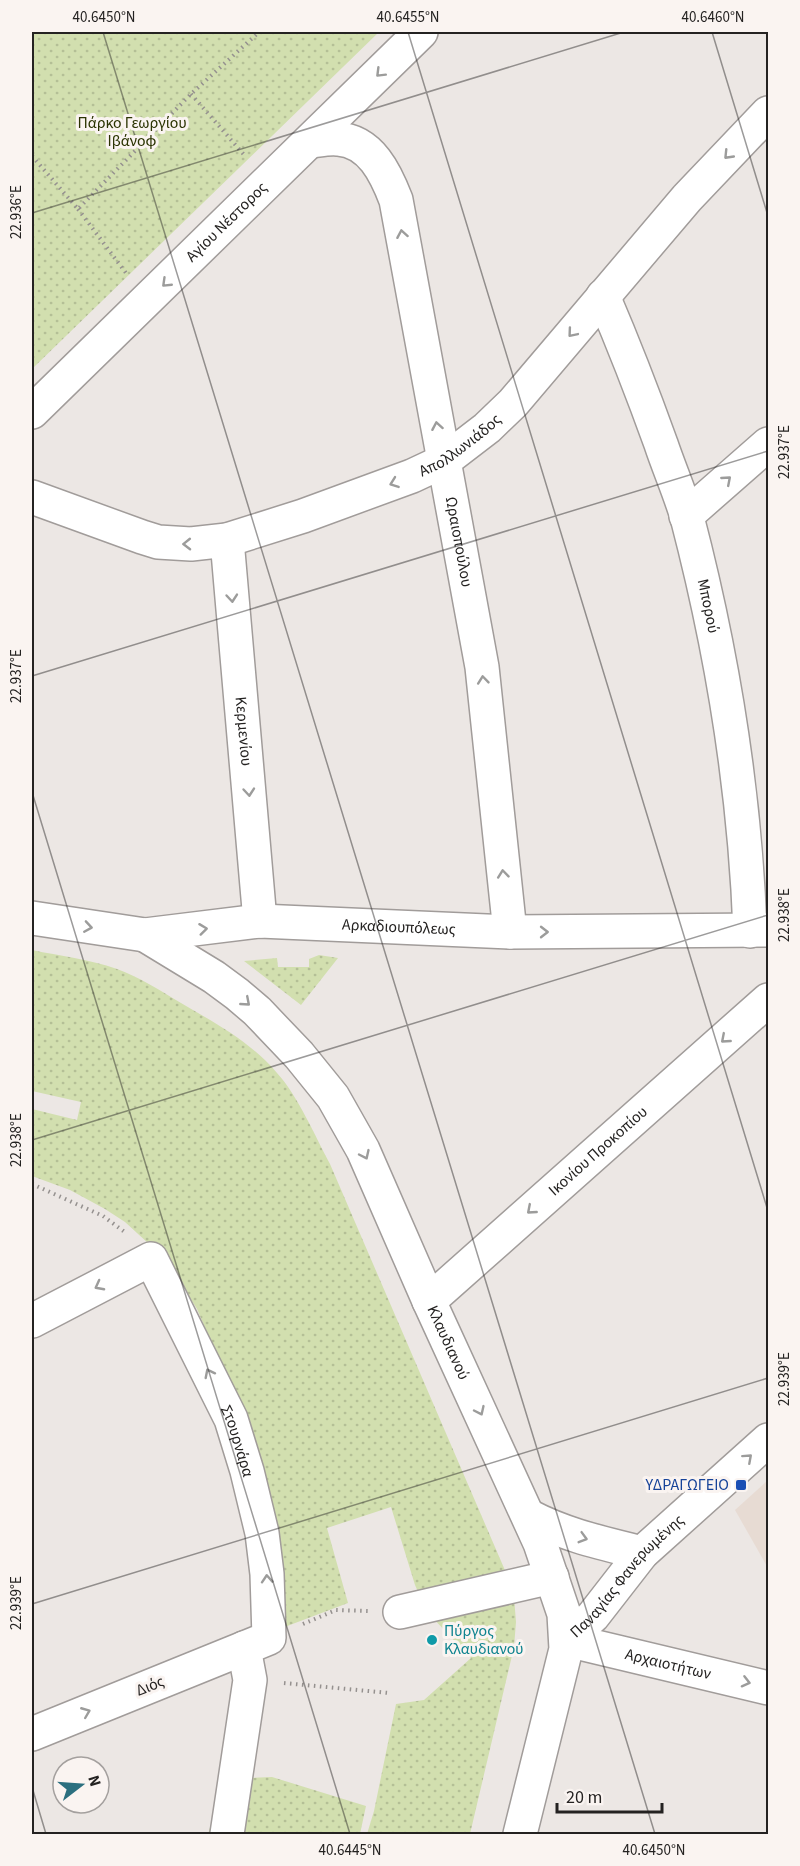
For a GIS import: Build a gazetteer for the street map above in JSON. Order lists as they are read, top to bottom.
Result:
{
  "streets": {
    "street": [
      "Αγίου Νέστορος",
      "Απολλωνιάδος",
      "Ωραιοπούλου",
      "Μπορού",
      "Κερμενίου",
      "Αρκαδιουπόλεως",
      "Ικονίου Προκοπίου",
      "Κλαυδιανού",
      "Στουρνάρα",
      "Παναγίας Φανερωμένης",
      "Αρχαιοτήτων",
      "Διός"
    ]
  },
  "crossings": [
    ["Αγίου Νέστορος", "Ωραιοπούλου"],
    ["Απολλωνιάδος", "Ωραιοπούλου"],
    ["Απολλωνιάδος", "Μπορού"],
    ["Απολλωνιάδος", "Κερμενίου"],
    ["Ωραιοπούλου", "Αρκαδιουπόλεως"],
    ["Μπορού", "Αρκαδιουπόλεως"],
    ["Κερμενίου", "Αρκαδιουπόλεως"],
    ["Αρκαδιουπόλεως", "Κλαυδιανού"],
    ["Ικονίου Προκοπίου", "Κλαυδιανού"],
    ["Κλαυδιανού", "Παναγίας Φανερωμένης"],
    ["Κλαυδιανού", "Αρχαιοτήτων"],
    ["Στουρνάρα", "Διός"],
    ["Παναγίας Φανερωμένης", "Αρχαιοτήτων"]
  ],
  "one_way": [
    "Αγίου Νέστορος",
    "Απολλωνιάδος",
    "Ωραιοπούλου",
    "Κερμενίου",
    "Αρκαδιουπόλεως",
    "Ικονίου Προκοπίου",
    "Κλαυδιανού",
    "Στουρνάρα",
    "Παναγίας Φανερωμένης",
    "Αρχαιοτήτων",
    "Διός"
  ],
  "parks": ["Πάρκο Γεωργίου Ιβάνοφ"],
  "places": {
    "transit": ["ΥΔΡΑΓΩΓΕΙΟ"],
    "other": ["Πύργος Κλαυδιανού"]
  },
  "scale_bar": "20 m",
  "north": "right",
  "coordinates": [
    "40.6450°N",
    "40.6455°N",
    "40.6460°N",
    "22.936°E",
    "22.937°E",
    "22.938°E",
    "22.939°E",
    "40.6445°N"
  ]
}
